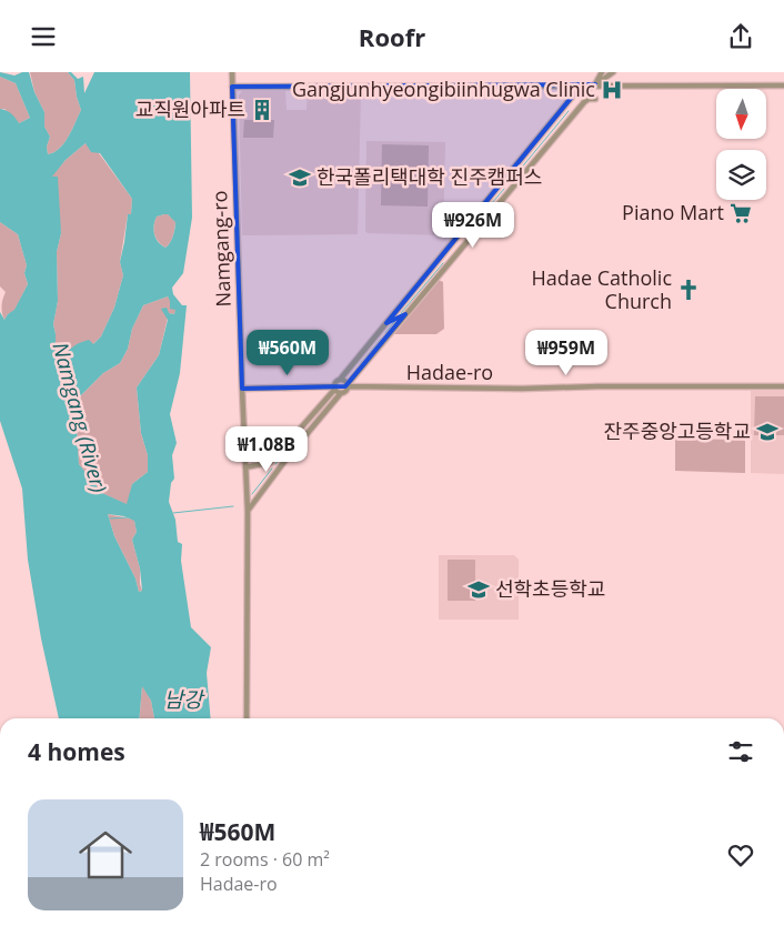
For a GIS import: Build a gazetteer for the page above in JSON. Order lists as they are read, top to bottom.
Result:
{
  "streets": {
    "street": ["Namgang-ro", "Hadae-ro"]
  },
  "water": ["Namgang (River)", "남강"],
  "places": {
    "hospital": ["Gangjunhyeongibiinhugwa Clinic"],
    "building": ["교직원아파트"],
    "school or university": ["한국폴리택대학 진주캠퍼스", "잔주중앙고등학교", "선학초등학교"],
    "supermarket": ["Piano Mart"],
    "church": ["Hadae Catholic Church"]
  },
  "north": "bottom",
  "page": {
    "header": "Roofr",
    "price": [
      "₩926M",
      "₩560M",
      "₩959M",
      "₩1.08B"
    ],
    "heading": "4 homes",
    "list": [
      {
        "name": "₩560M",
        "note": "2 rooms · 60 m² · Hadae-ro"
      }
    ]
  }
}
